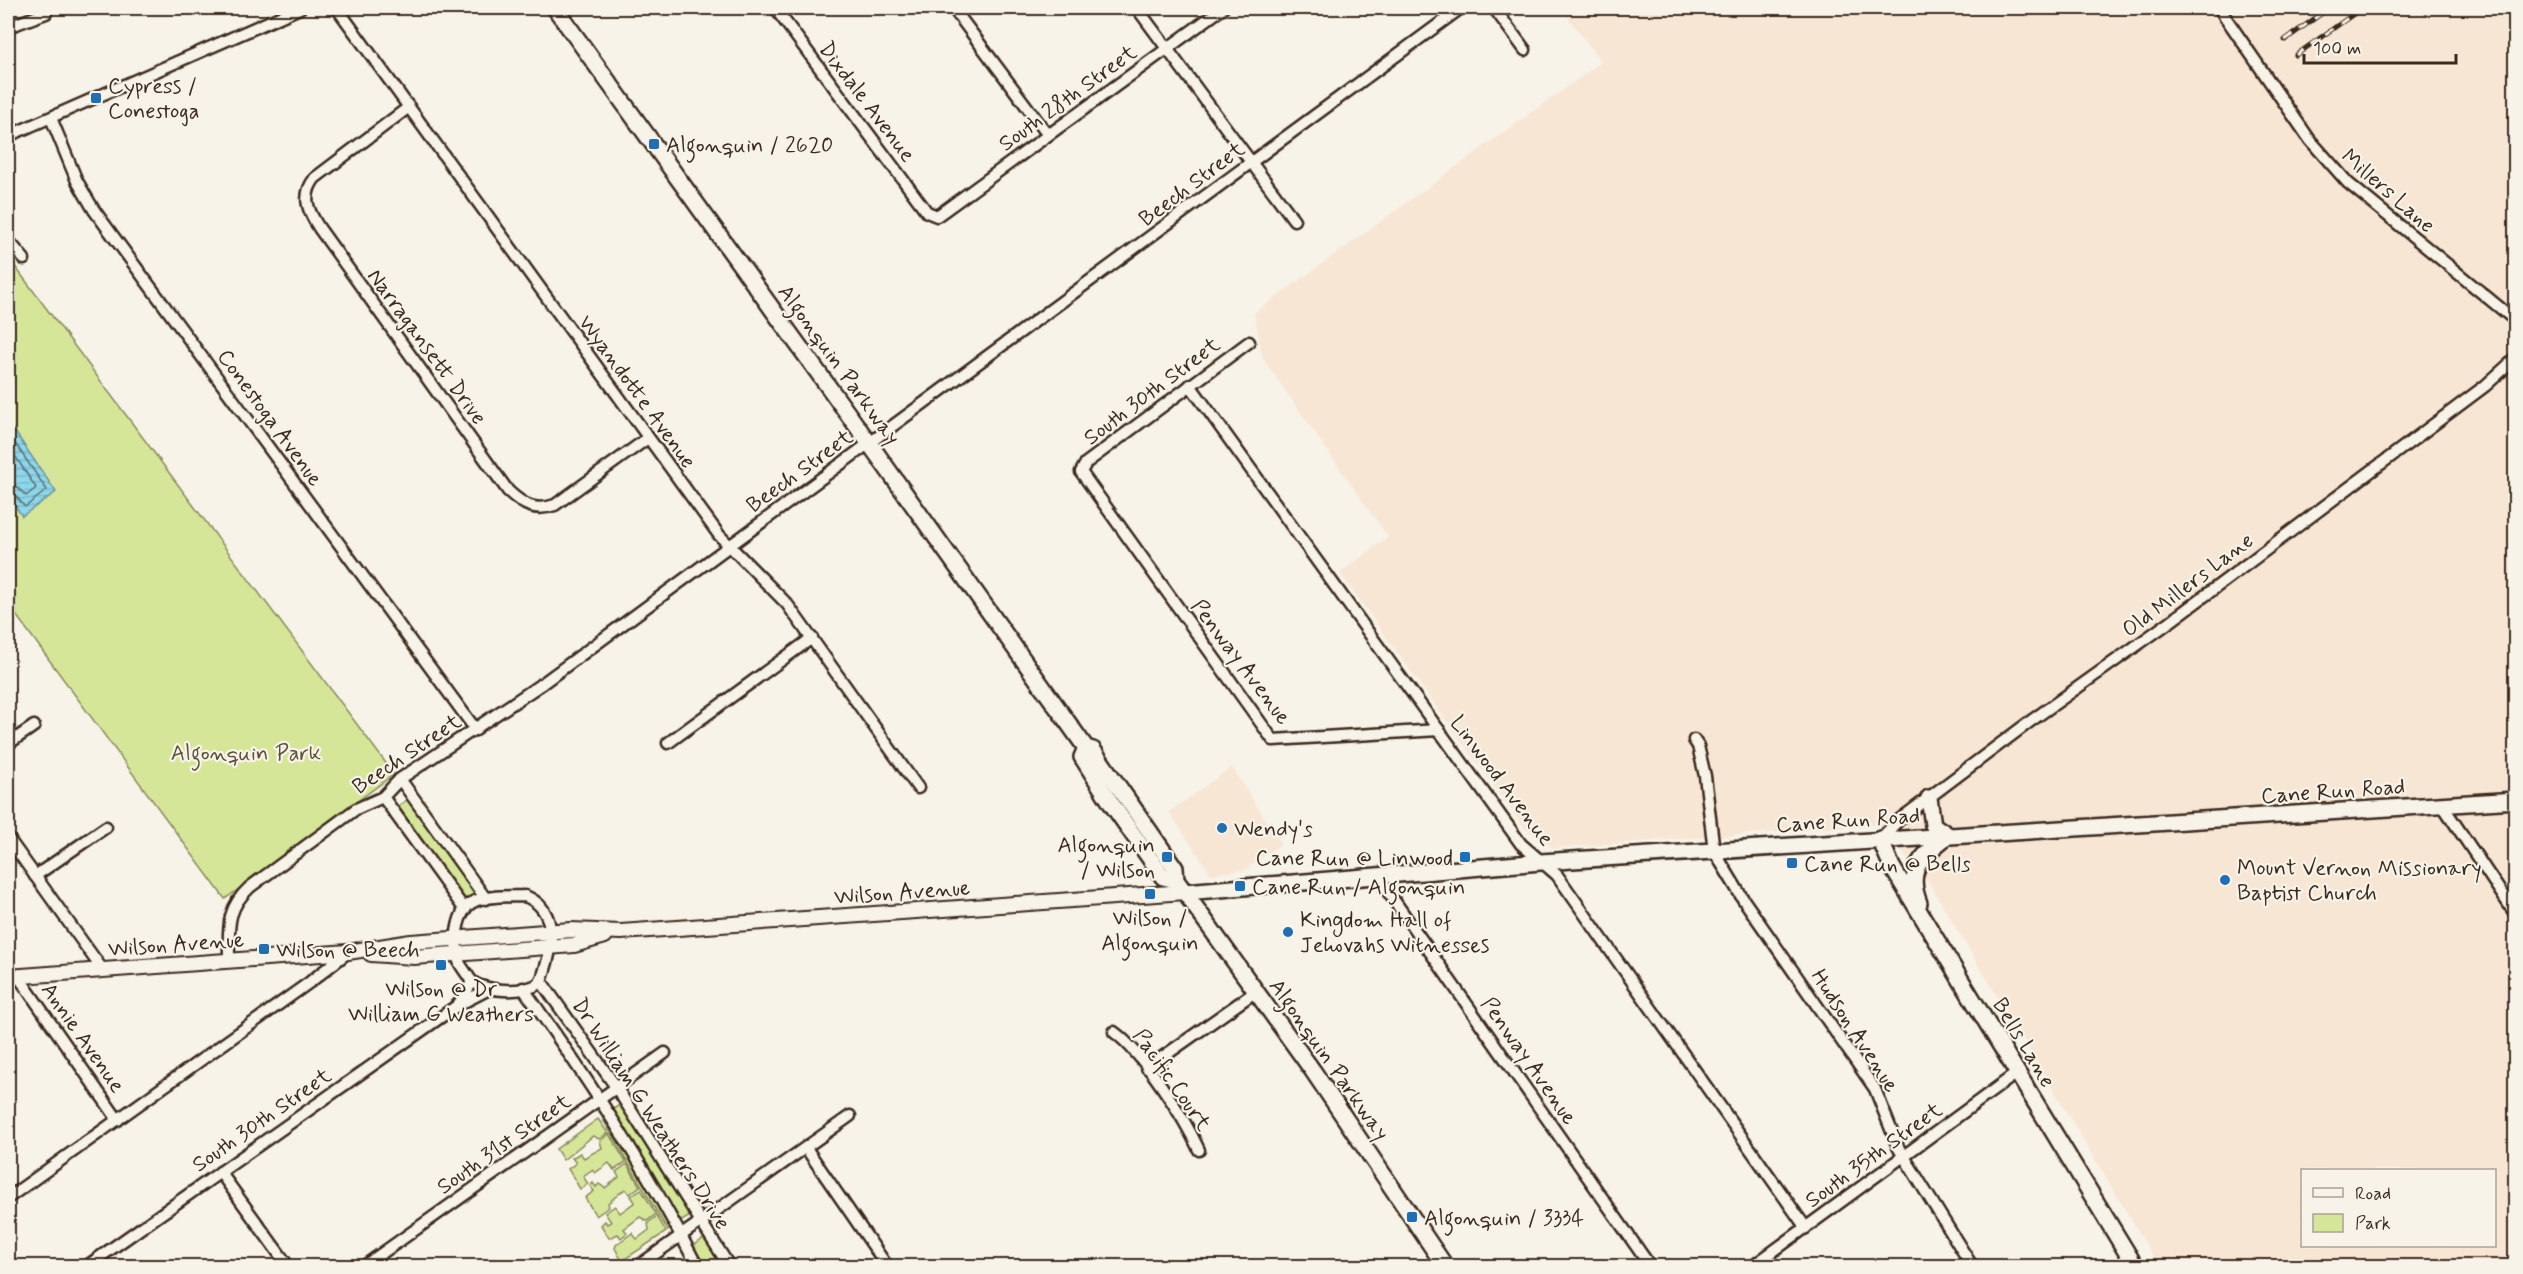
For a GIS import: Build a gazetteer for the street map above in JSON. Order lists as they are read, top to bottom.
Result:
{
  "streets": {
    "main road": ["Algonquin Parkway", "Cane Run Road", "Bells Lane"],
    "street": [
      "South 28th Street",
      "Dixdale Avenue",
      "Beech Street",
      "Millers Lane",
      "Narragansett Drive",
      "South 30th Street",
      "Wyandotte Avenue",
      "Conestoga Avenue",
      "Old Millers Lane",
      "Penway Avenue",
      "Linwood Avenue",
      "Wilson Avenue",
      "Hudson Avenue",
      "Annie Avenue",
      "Pacific Court",
      "Dr William G Weathers Drive",
      "South 31st Street",
      "South 35th Street"
    ]
  },
  "crossings": [
    ["South 28th Street", "Dixdale Avenue"],
    ["Beech Street", "Algonquin Parkway"],
    ["Beech Street", "Wyandotte Avenue"],
    ["Beech Street", "Conestoga Avenue"],
    ["Beech Street", "Wilson Avenue"],
    ["Narragansett Drive", "Wyandotte Avenue"],
    ["Algonquin Parkway", "Cane Run Road"],
    ["Algonquin Parkway", "Wilson Avenue"],
    ["South 30th Street", "Penway Avenue"],
    ["South 30th Street", "Linwood Avenue"],
    ["Old Millers Lane", "Cane Run Road"],
    ["Old Millers Lane", "Bells Lane"],
    ["Penway Avenue", "Linwood Avenue"],
    ["Penway Avenue", "Cane Run Road"],
    ["Linwood Avenue", "Cane Run Road"],
    ["Linwood Avenue", "South 35th Street"],
    ["Cane Run Road", "Wilson Avenue"],
    ["Cane Run Road", "Hudson Avenue"],
    ["Cane Run Road", "Bells Lane"],
    ["Wilson Avenue", "Annie Avenue"],
    ["Hudson Avenue", "South 35th Street"],
    ["Bells Lane", "South 35th Street"],
    ["Dr William G Weathers Drive", "South 31st Street"]
  ],
  "parks": ["Algonquin Park"],
  "places": {
    "transit": [
      "Cypress / Conestoga",
      "Algonquin / 2620",
      "Algonquin / Wilson",
      "Cane Run @ Linwood",
      "Cane Run @ Bells",
      "Cane Run / Algonquin",
      "Wilson / Algonquin",
      "Wilson @ Beech",
      "Wilson @ Dr William G Weathers",
      "Algonquin / 3334"
    ],
    "other": ["Wendy's", "Mount Vernon Missionary Baptist Church", "Kingdom Hall of Jehovahs Witnesses"]
  },
  "legend": ["Road", "Park"],
  "scale_bar": "100 m"
}
